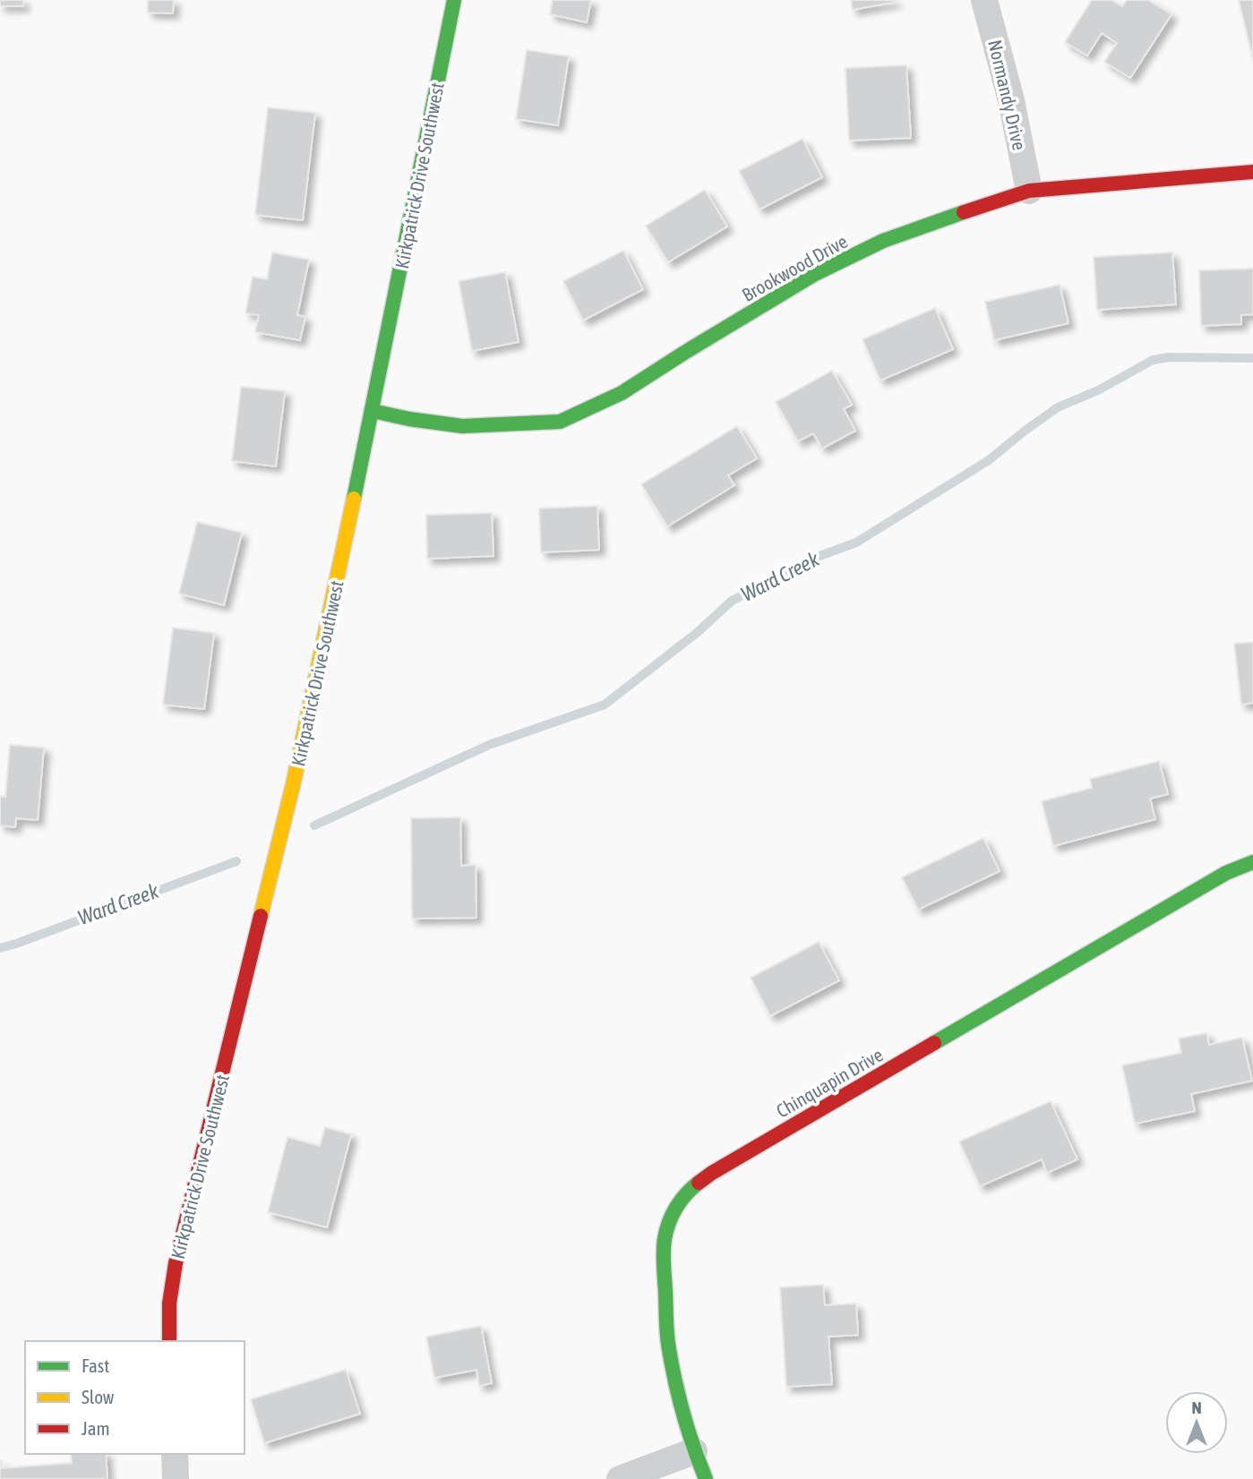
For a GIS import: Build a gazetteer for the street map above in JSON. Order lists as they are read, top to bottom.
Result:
{
  "streets": {
    "street": [
      "Normandy Drive",
      "Kirkpatrick Drive Southwest",
      "Brookwood Drive",
      "Chinquapin Drive"
    ]
  },
  "crossings": [
    ["Normandy Drive", "Brookwood Drive"],
    ["Kirkpatrick Drive Southwest", "Brookwood Drive"]
  ],
  "water": ["Ward Creek"],
  "legend": ["Fast", "Slow", "Jam"],
  "north": "top"
}
